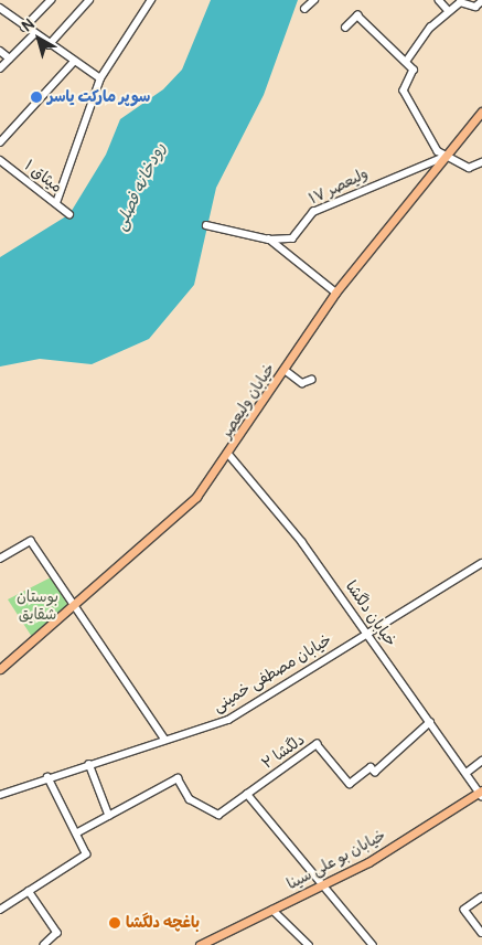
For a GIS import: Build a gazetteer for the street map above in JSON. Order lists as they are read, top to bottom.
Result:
{
  "streets": {
    "main road": ["خیابان ولیعصر", "خیابان بو علی سینا"],
    "street": [
      "میثاق ۱",
      "ولیعصر ۱۷",
      "خیابان دلگشا",
      "خیابان مصطفی خمینی",
      "دلگشا ۲"
    ]
  },
  "crossings": [
    ["ولیعصر ۱۷", "خیابان ولیعصر"],
    ["خیابان ولیعصر", "خیابان دلگشا"],
    ["خیابان دلگشا", "خیابان مصطفی خمینی"],
    ["خیابان دلگشا", "دلگشا ۲"],
    ["خیابان دلگشا", "خیابان بو علی سینا"]
  ],
  "water": ["رودخانه فصلی"],
  "parks": ["بوستان شقایق"],
  "places": ["سوپر مارکت یاسر", "باغچه دلگشا"],
  "north": "top left"
}
